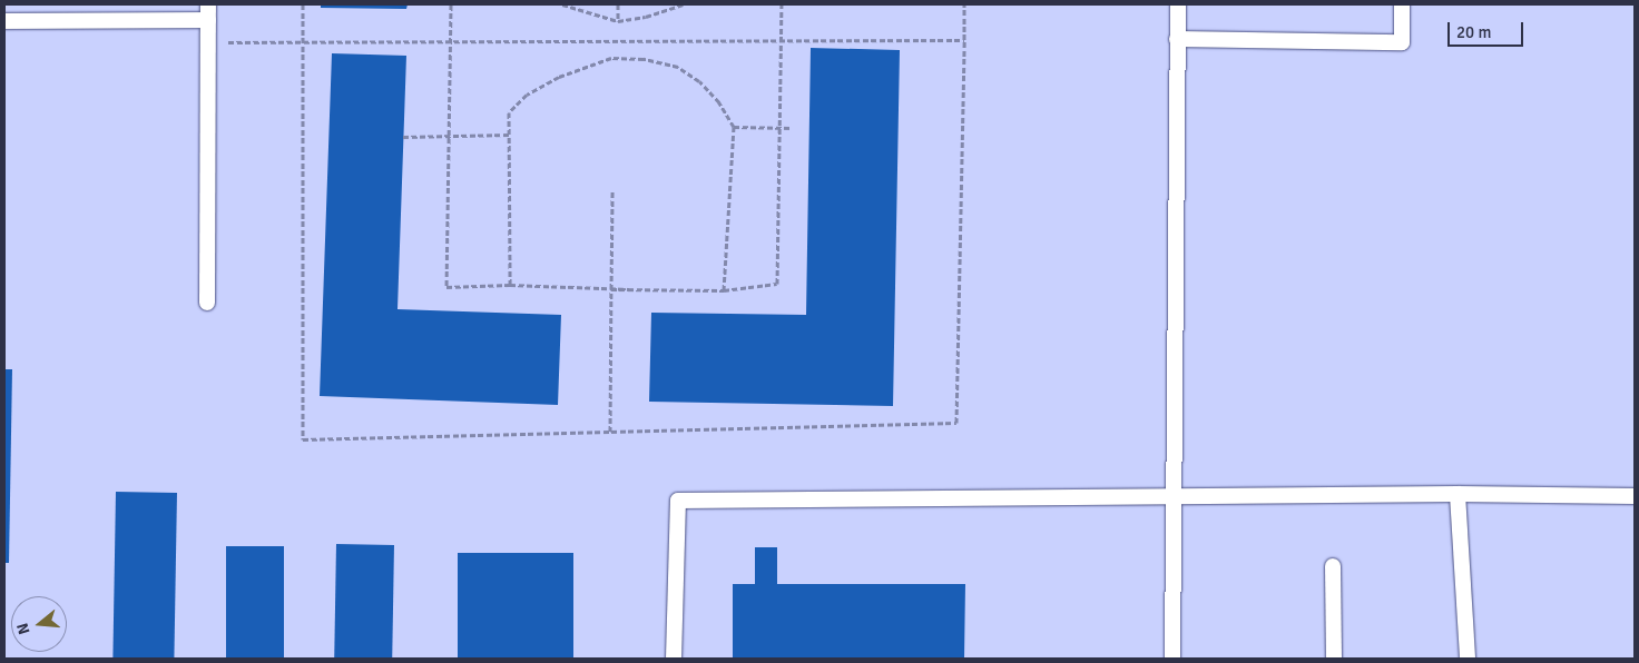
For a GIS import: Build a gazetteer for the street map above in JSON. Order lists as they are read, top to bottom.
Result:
{
  "scale_bar": "20 m",
  "north": "left"
}
